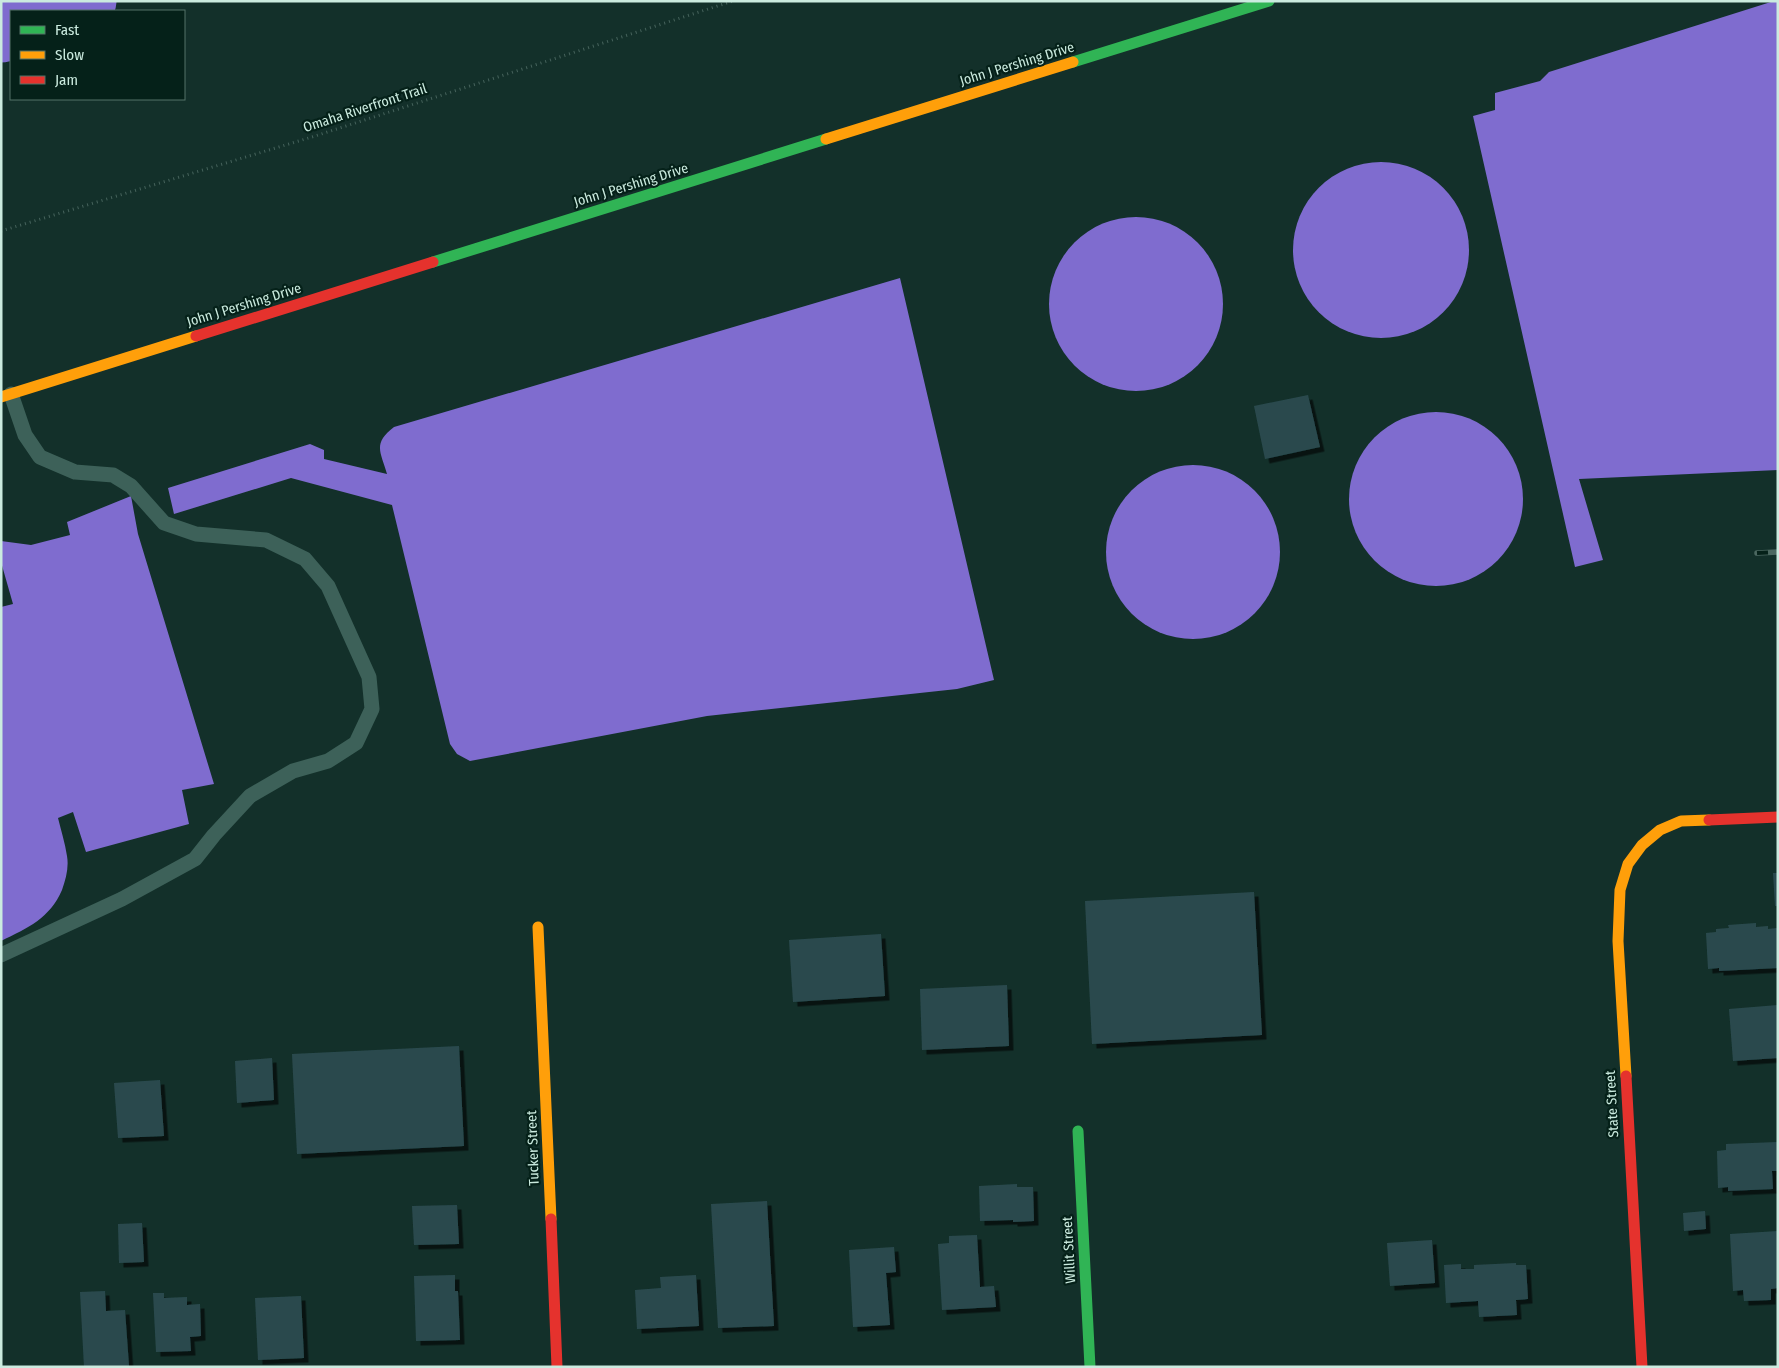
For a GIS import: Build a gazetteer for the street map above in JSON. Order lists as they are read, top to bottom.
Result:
{
  "streets": {
    "street": [
      "John J Pershing Drive",
      "State Street",
      "Tucker Street",
      "Willit Street"
    ],
    "path": ["Omaha Riverfront Trail"]
  },
  "legend": ["Fast", "Slow", "Jam"]
}
